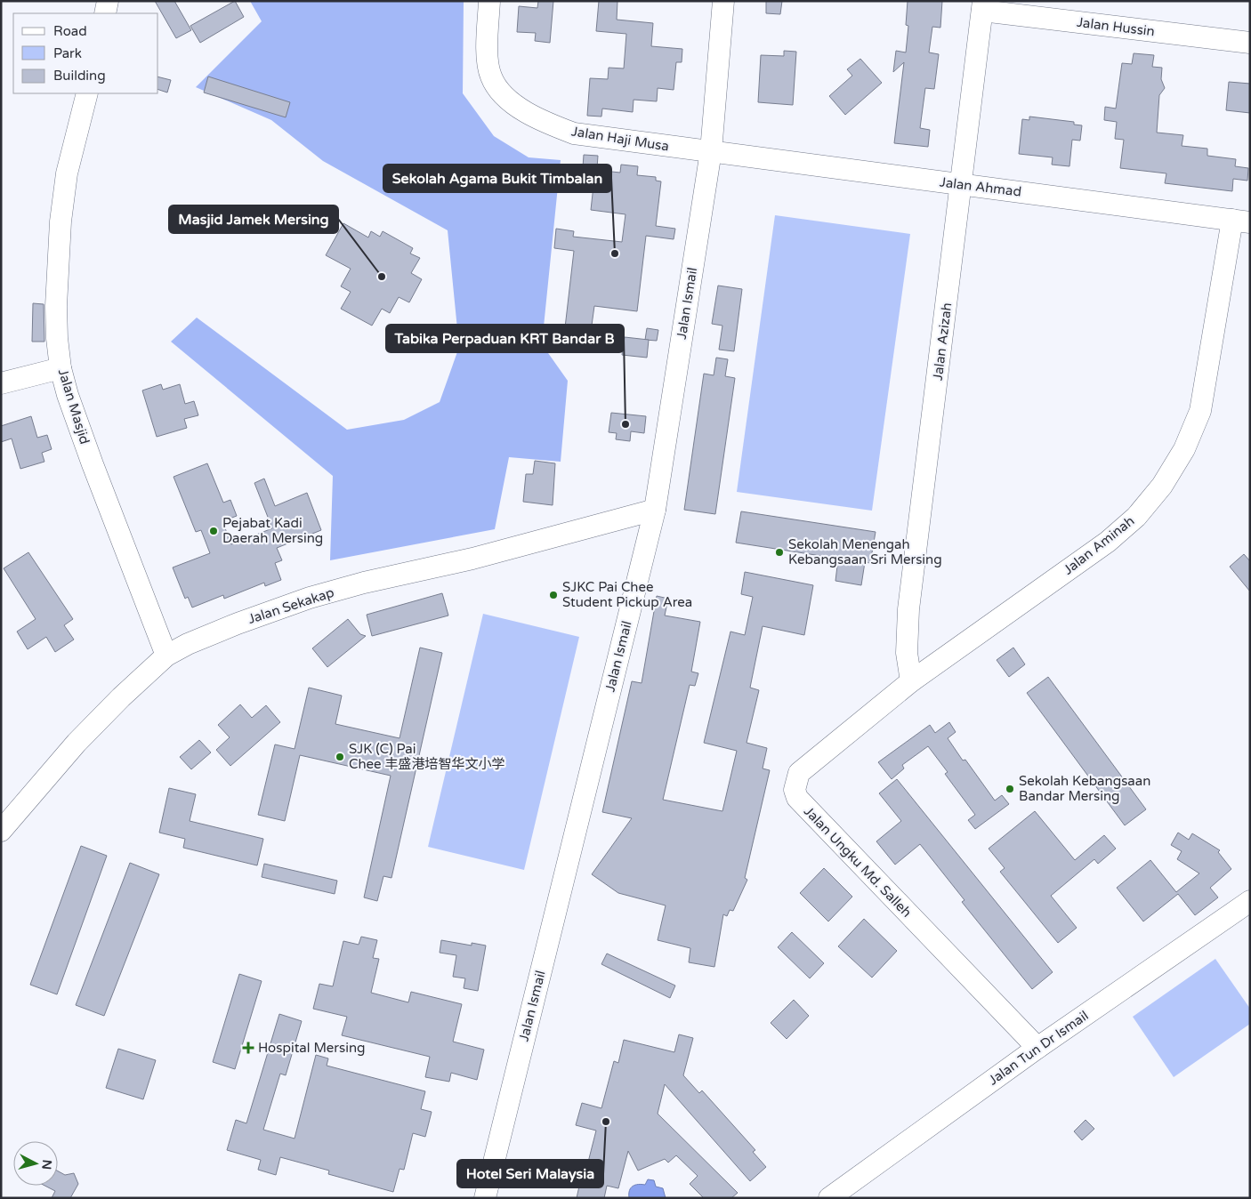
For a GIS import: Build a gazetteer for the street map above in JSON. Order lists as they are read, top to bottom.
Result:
{
  "streets": {
    "street": [
      "Jalan Hussin",
      "Jalan Haji Musa",
      "Jalan Ahmad",
      "Jalan Ismail",
      "Jalan Azizah",
      "Jalan Masjid",
      "Jalan Aminah",
      "Jalan Sekakap",
      "Jalan Ungku Md. Salleh",
      "Jalan Tun Dr Ismail"
    ]
  },
  "crossings": [
    ["Jalan Hussin", "Jalan Azizah"],
    ["Jalan Haji Musa", "Jalan Ahmad"],
    ["Jalan Haji Musa", "Jalan Ismail"],
    ["Jalan Ahmad", "Jalan Ismail"],
    ["Jalan Ahmad", "Jalan Azizah"],
    ["Jalan Ahmad", "Jalan Aminah"],
    ["Jalan Ismail", "Jalan Sekakap"],
    ["Jalan Azizah", "Jalan Aminah"],
    ["Jalan Azizah", "Jalan Ungku Md. Salleh"],
    ["Jalan Masjid", "Jalan Sekakap"],
    ["Jalan Aminah", "Jalan Ungku Md. Salleh"],
    ["Jalan Ungku Md. Salleh", "Jalan Tun Dr Ismail"]
  ],
  "places": {
    "other": [
      "Sekolah Agama Bukit Timbalan",
      "Masjid Jamek Mersing",
      "Tabika Perpaduan KRT Bandar B",
      "Pejabat Kadi Daerah Mersing",
      "Sekolah Menengah Kebangsaan Sri Mersing",
      "SJKC Pai Chee Student Pickup Area",
      "SJK (C) Pai Chee 丰盛港培智华文小学",
      "Sekolah Kebangsaan Bandar Mersing",
      "Hotel Seri Malaysia"
    ],
    "health": ["Hospital Mersing"]
  },
  "legend": ["Road", "Park", "Building"],
  "north": "right"
}
